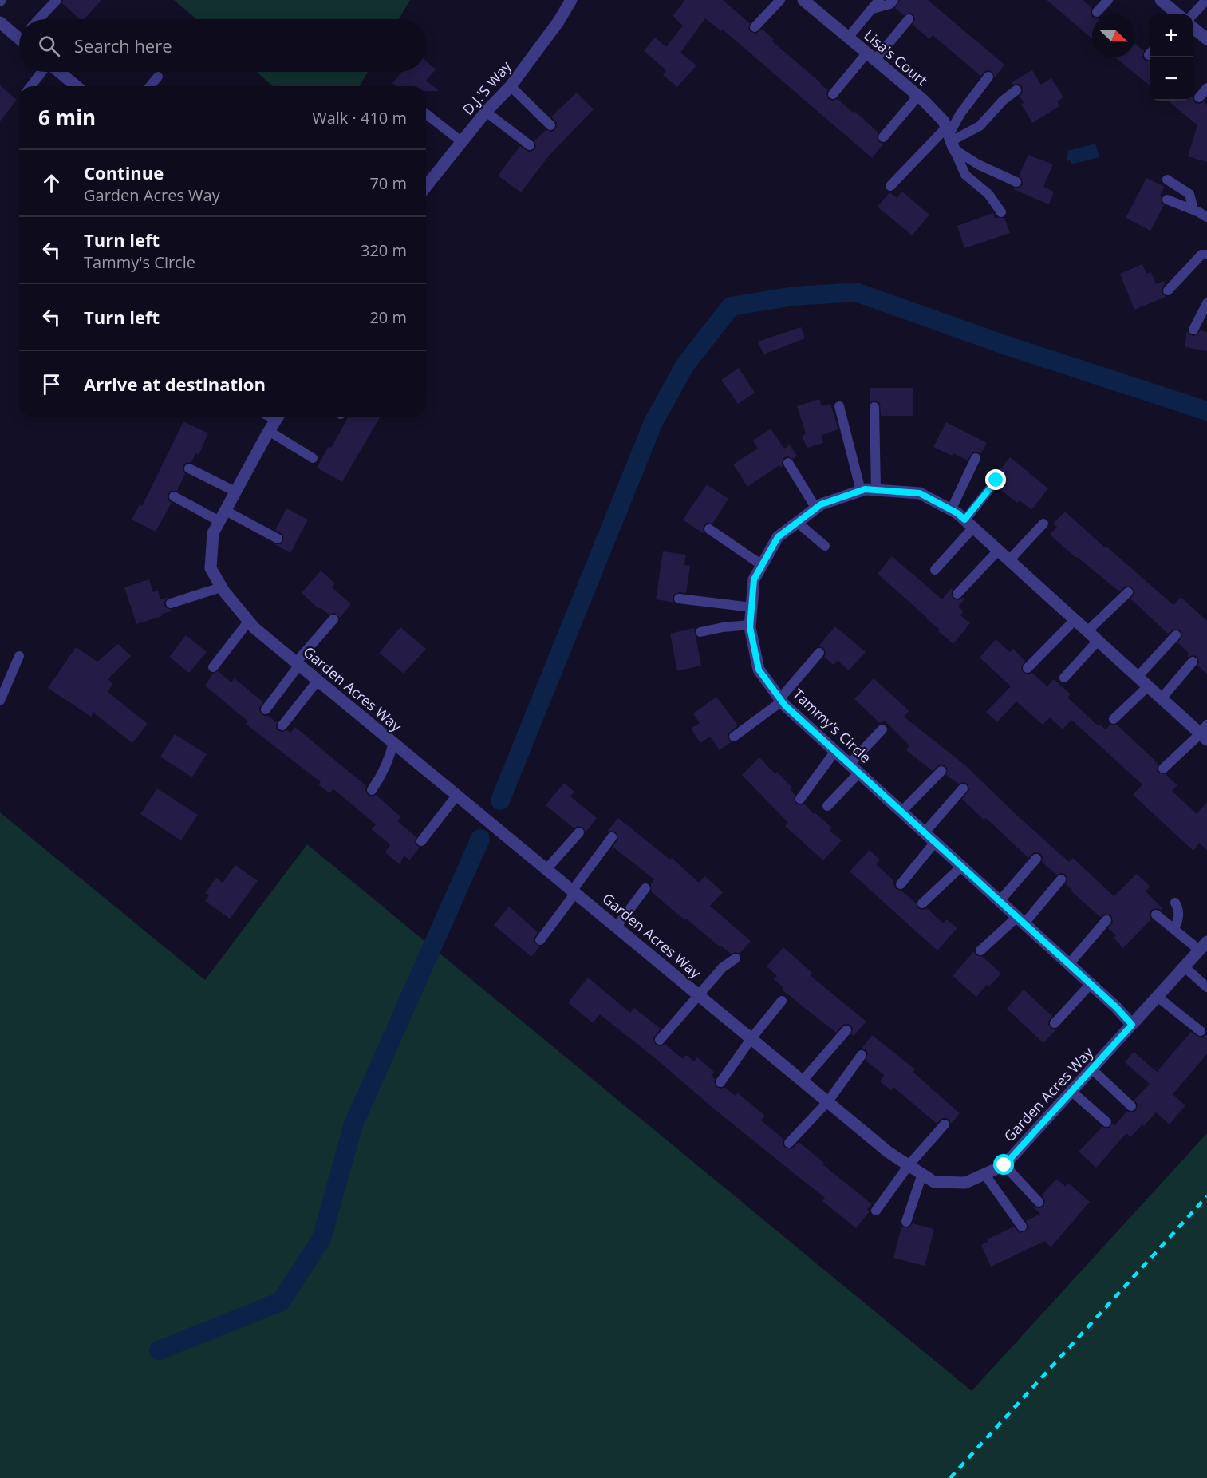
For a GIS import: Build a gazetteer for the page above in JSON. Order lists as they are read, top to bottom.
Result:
{
  "streets": {
    "street": [
      "Lisa's Court",
      "D.J.'S Way",
      "Garden Acres Way",
      "Tammy's Circle"
    ]
  },
  "crossings": [
    ["Garden Acres Way", "Tammy's Circle"]
  ],
  "north": "bottom right",
  "page": {
    "map_buttons": ["+", "−"],
    "search": "Search here",
    "heading": ["6 min", "Walk · 410 m"],
    "list": [
      ["Continue", "Garden Acres Way", "70 m"],
      ["Turn left", "Tammy's Circle", "320 m"],
      ["Turn left", "20 m"],
      "Arrive at destination"
    ]
  }
}
